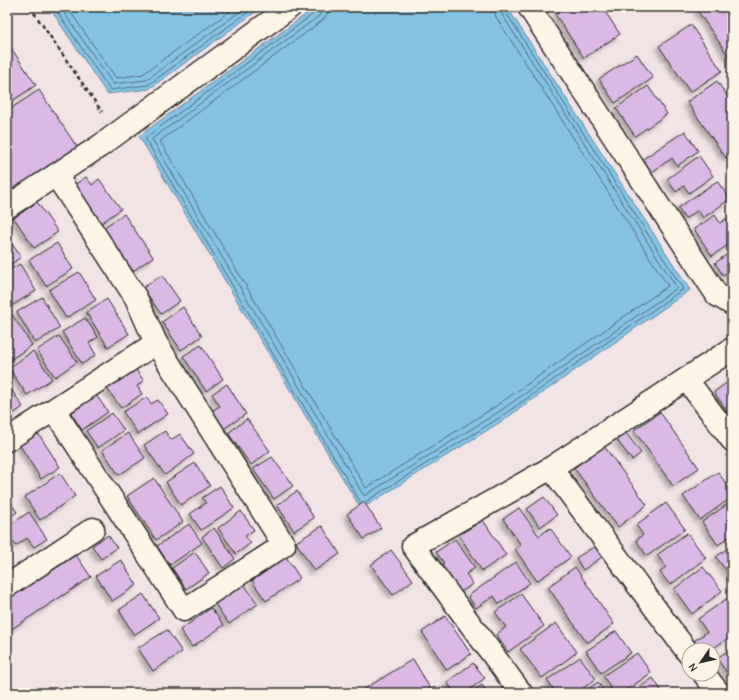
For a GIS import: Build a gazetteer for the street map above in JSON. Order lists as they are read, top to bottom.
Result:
{
  "north": "bottom left"
}
